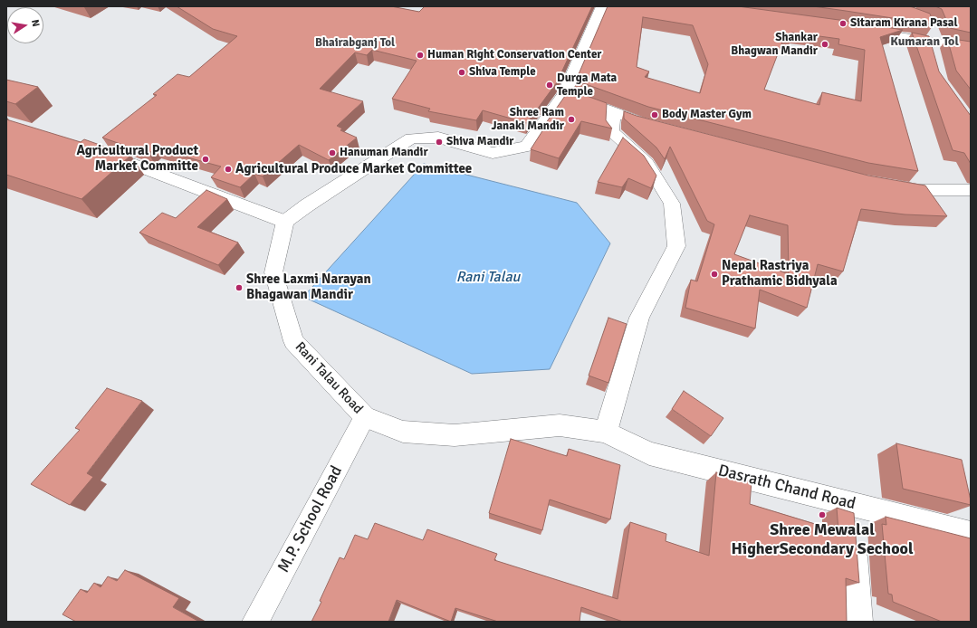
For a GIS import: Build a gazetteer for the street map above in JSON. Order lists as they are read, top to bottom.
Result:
{
  "streets": {
    "street": ["Rani Talau Road", "Dasrath Chand Road", "M.P. School Road"]
  },
  "crossings": [
    ["Rani Talau Road", "Dasrath Chand Road"],
    ["Rani Talau Road", "M.P. School Road"],
    ["Dasrath Chand Road", "M.P. School Road"]
  ],
  "districts": ["Kumaran Tol", "Bhairabganj Tol"],
  "water": ["Rani Talau"],
  "places": [
    "Sitaram Kirana Pasal",
    "Shankar Bhagwan Mandir",
    "Human Right Conservation Center",
    "Shiva Temple",
    "Durga Mata Temple",
    "Body Master Gym",
    "Shree Ram Janaki Mandir",
    "Shiva Mandir",
    "Hanuman Mandir",
    "Agricultural Product Market Committe",
    "Agricultural Produce Market Committee",
    "Nepal Rastriya Prathamic Bidhyala",
    "Shree Laxmi Narayan Bhagawan Mandir",
    "Shree Mewalal HigherSecondary Sechool"
  ],
  "north": "right"
}
